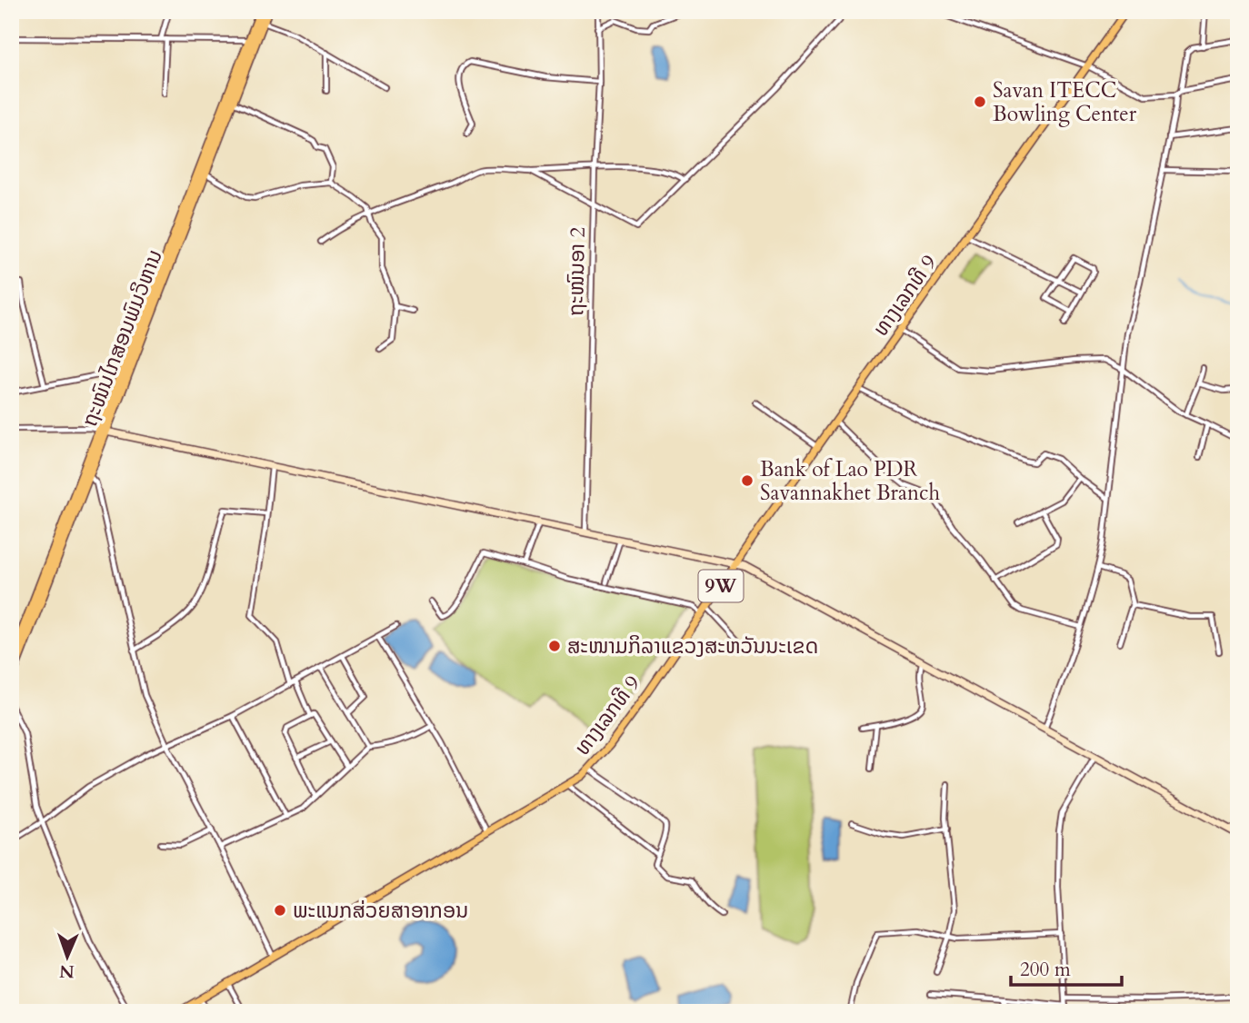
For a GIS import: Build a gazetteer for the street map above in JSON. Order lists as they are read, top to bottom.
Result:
{
  "streets": {
    "highway": ["ຖະໜົນໄກສອນພົມວິຫານ"],
    "main road": ["ທາງເລກທີ 9", "9W"],
    "street": ["ຖະໜົນອາ 2"]
  },
  "places": [
    "Savan ITECC Bowling Center",
    "Bank of Lao PDR Savannakhet Branch",
    "ສະໜາມກິລາແຂວງສະຫວັນນະເຂດ",
    "ພະແນກສ່ວຍສາອາກອນ"
  ],
  "scale_bar": "200 m",
  "north": "bottom"
}
